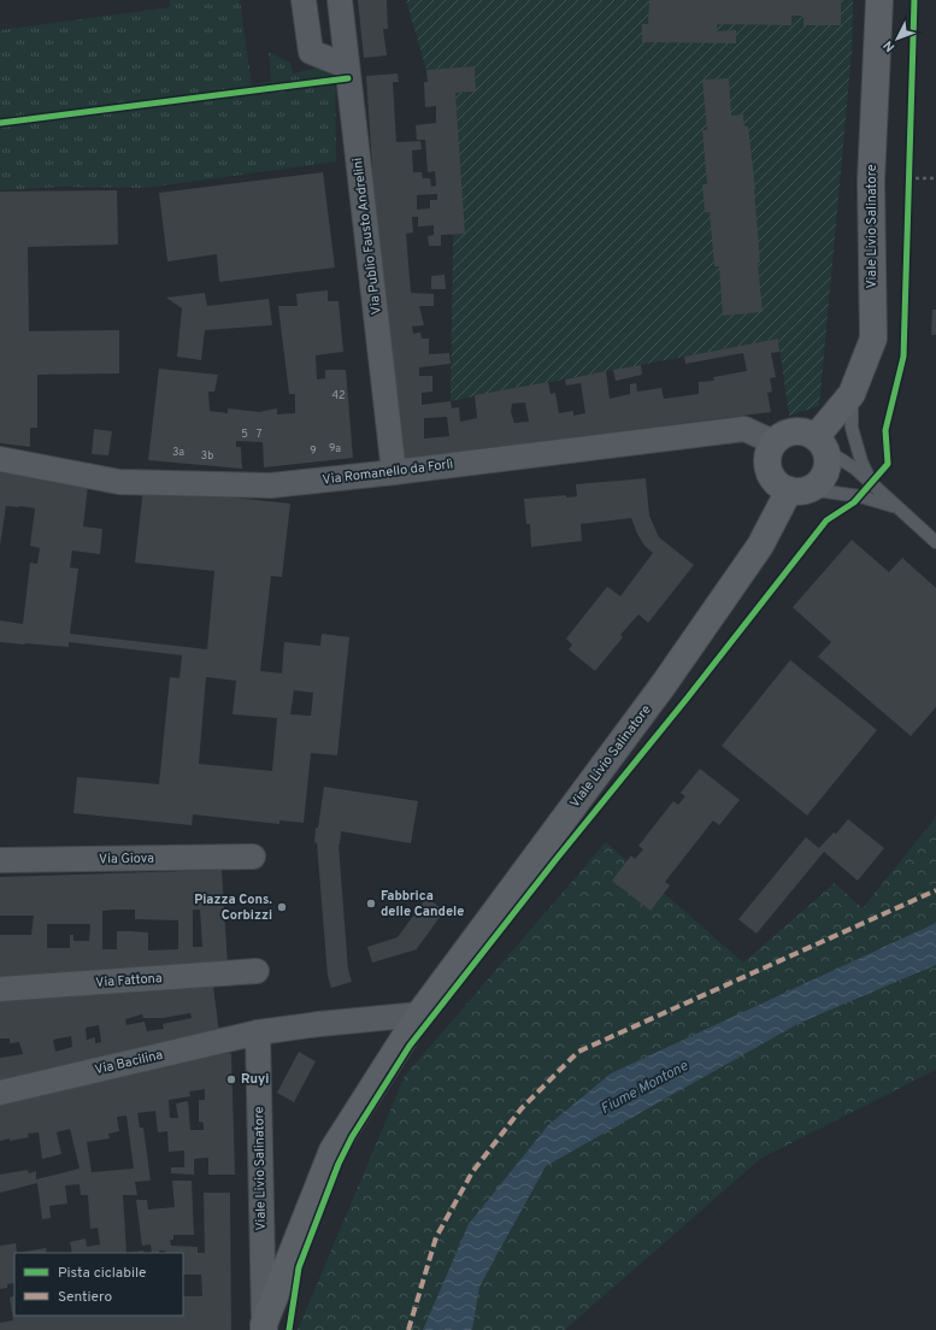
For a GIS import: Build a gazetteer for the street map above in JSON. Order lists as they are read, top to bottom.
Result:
{
  "streets": {
    "main road": ["Viale Livio Salinatore"],
    "street": [
      "Via Publio Fausto Andrelini",
      "Via Romanello da Forlì",
      "Via Giova",
      "Via Fattona",
      "Via Bacilina"
    ]
  },
  "crossings": [
    ["Viale Livio Salinatore", "Via Romanello da Forlì"],
    ["Viale Livio Salinatore", "Via Bacilina"],
    ["Via Publio Fausto Andrelini", "Via Romanello da Forlì"]
  ],
  "water": ["Fiume Montone"],
  "places": ["Fabbrica delle Candele", "Piazza Cons. Corbizzi", "Ruyi"],
  "house_numbers": [
    "42",
    "5",
    "7",
    "9a",
    "9",
    "3a",
    "3b"
  ],
  "legend": ["Pista ciclabile", "Sentiero"],
  "north": "bottom left"
}
